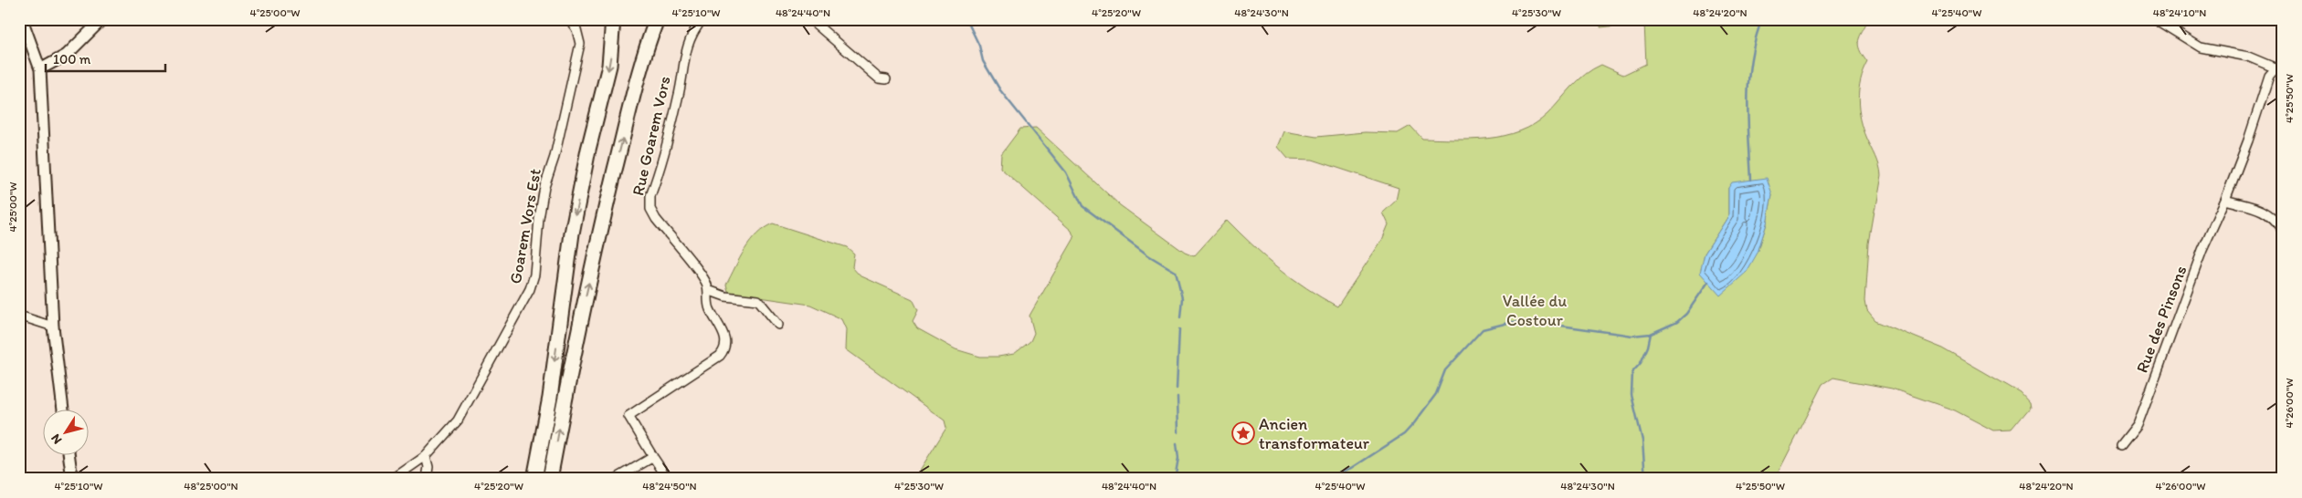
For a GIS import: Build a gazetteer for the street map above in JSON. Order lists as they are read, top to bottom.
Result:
{
  "streets": {
    "street": ["Rue Goarem Vors", "Goarem Vors Est", "Rue des Pinsons"]
  },
  "parks": ["Vallée du Costour"],
  "places": {
    "place": ["Ancien transformateur"]
  },
  "scale_bar": "100 m",
  "north": "bottom left",
  "coordinates": [
    "4°25'00\"W",
    "4°25'10\"W",
    "48°24'40\"N",
    "4°25'20\"W",
    "48°24'30\"N",
    "4°25'30\"W",
    "48°24'20\"N",
    "4°25'40\"W",
    "48°24'10\"N",
    "4°25'50\"W",
    "4°26'00\"W",
    "48°25'00\"N",
    "48°24'50\"N"
  ]
}
